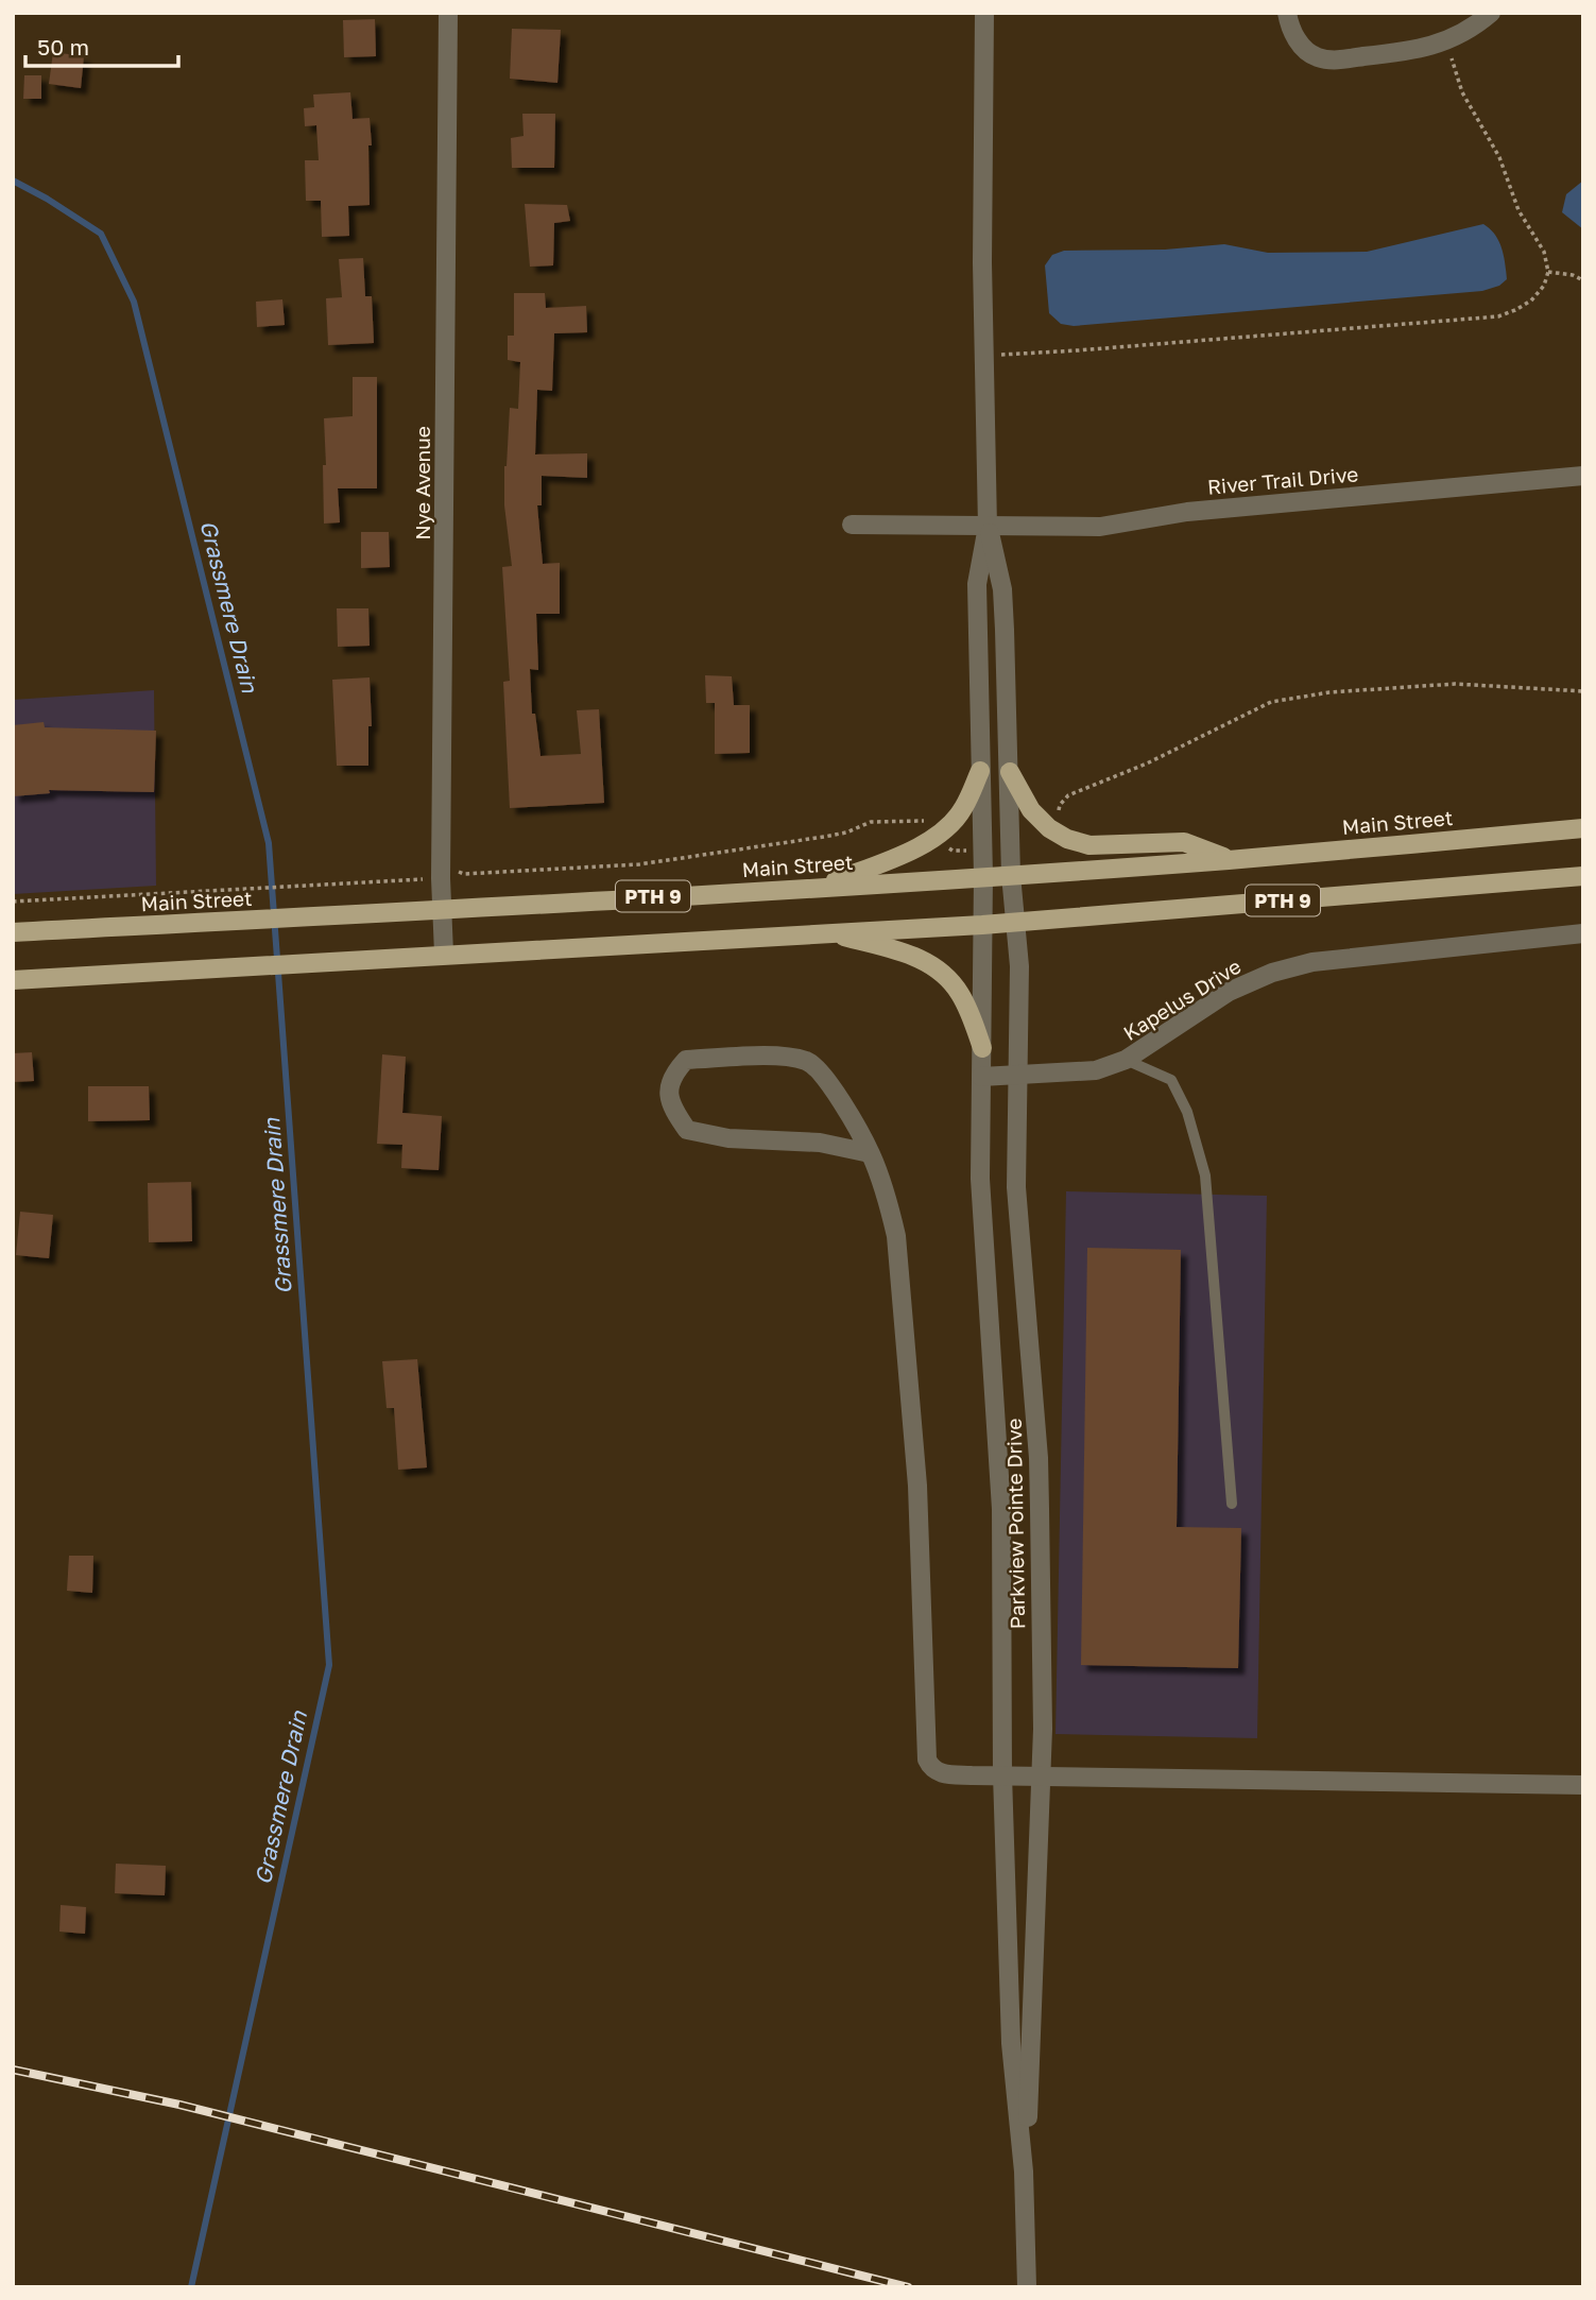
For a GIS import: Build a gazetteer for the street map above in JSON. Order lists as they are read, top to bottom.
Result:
{
  "streets": {
    "main road": ["Main Street", "PTH 9"],
    "street": [
      "River Trail Drive",
      "Nye Avenue",
      "Kapelus Drive",
      "Parkview Pointe Drive"
    ]
  },
  "crossings": [
    ["Nye Avenue", "Main Street"],
    ["Nye Avenue", "PTH 9"],
    ["Main Street", "Parkview Pointe Drive"],
    ["PTH 9", "Parkview Pointe Drive"],
    ["Kapelus Drive", "Parkview Pointe Drive"]
  ],
  "water": ["Grassmere Drain"],
  "scale_bar": "50 m"
}
